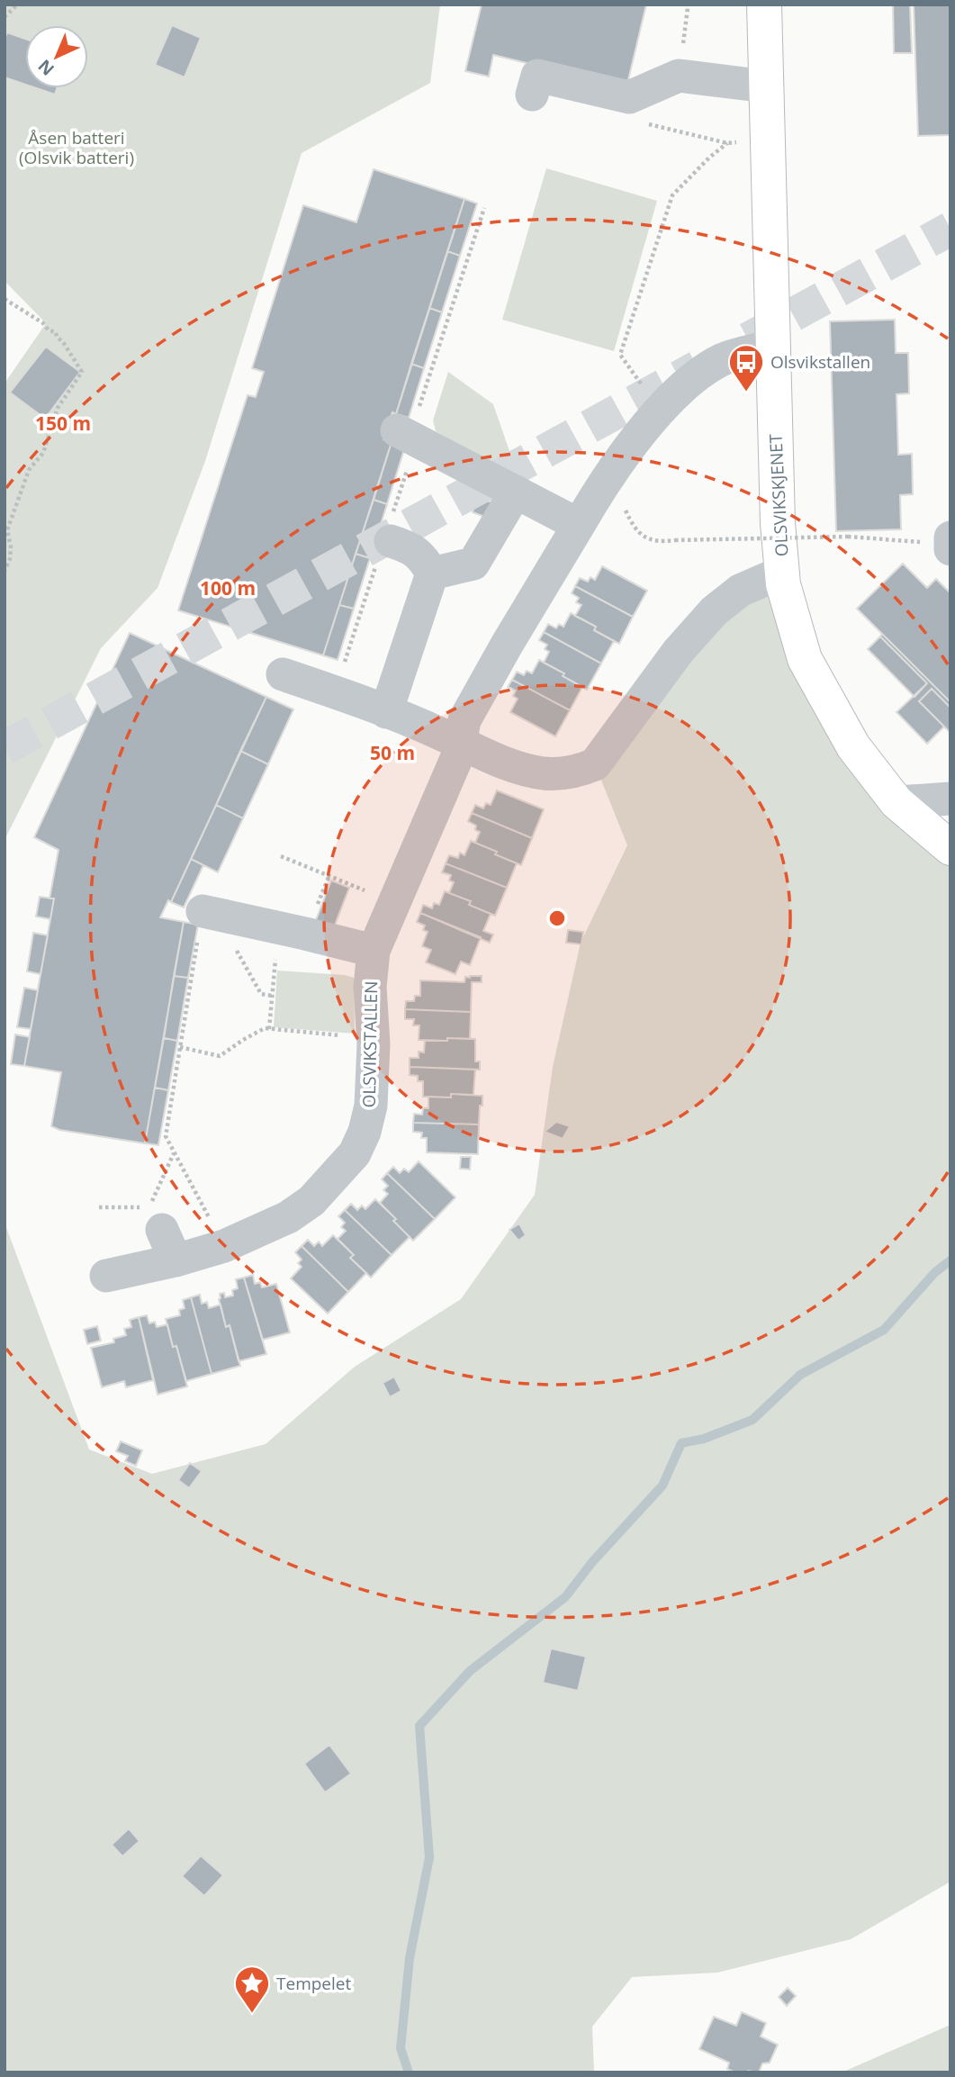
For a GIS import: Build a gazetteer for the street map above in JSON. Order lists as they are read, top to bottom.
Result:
{
  "streets": {
    "main road": ["OLSVIKSKJENET"],
    "street": ["OLSVIKSTALLEN"]
  },
  "crossings": [
    ["OLSVIKSKJENET", "OLSVIKSTALLEN"]
  ],
  "parks": ["Åsen batteri (Olsvik batteri)"],
  "places": {
    "bus stop": ["Olsvikstallen"],
    "place": ["Tempelet"]
  },
  "north": "bottom left",
  "rings": ["150 m", "100 m", "50 m"]
}
